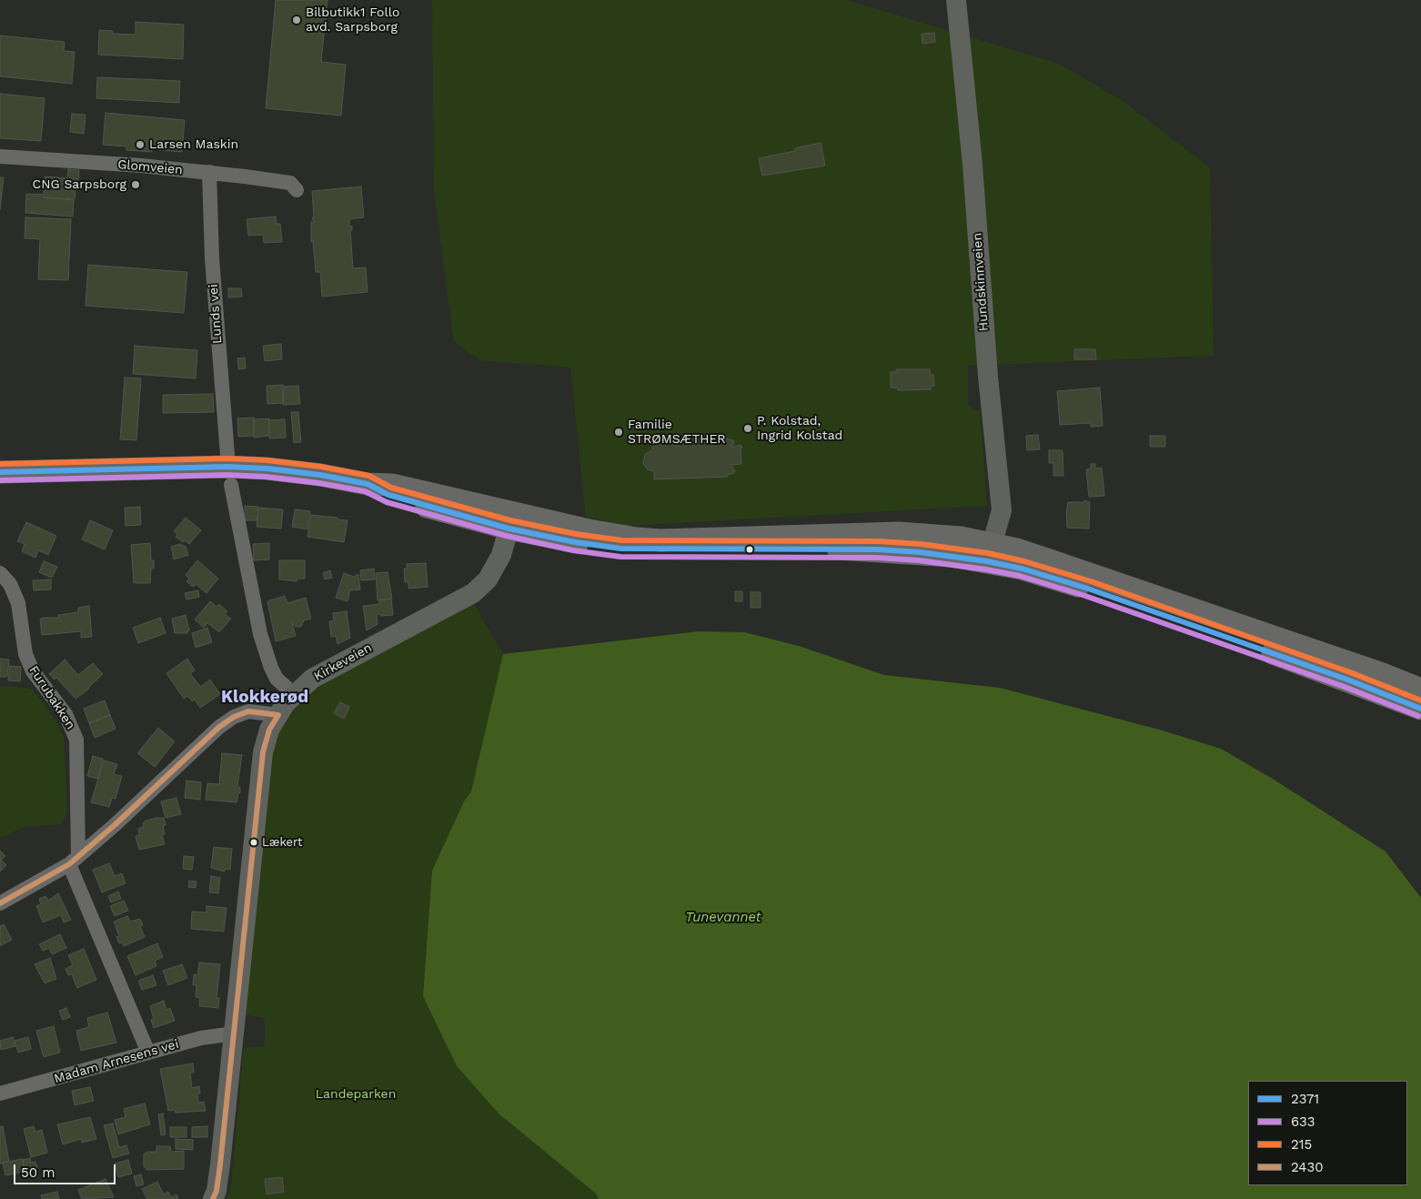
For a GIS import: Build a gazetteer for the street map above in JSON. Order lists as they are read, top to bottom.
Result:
{
  "streets": {
    "street": [
      "Glomveien",
      "Hundskinnveien",
      "Lunds vei",
      "Kirkeveien",
      "Furubakken",
      "Madam Arnesens vei"
    ]
  },
  "crossings": [
    ["Glomveien", "Lunds vei"],
    ["Kirkeveien", "Madam Arnesens vei"],
    ["Furubakken", "Madam Arnesens vei"]
  ],
  "districts": ["Klokkerød"],
  "water": ["Tunevannet"],
  "parks": ["Landeparken"],
  "places": [
    "Bilbutikk1 Follo avd. Sarpsborg",
    "Larsen Maskin",
    "CNG Sarpsborg",
    "P. Kolstad, Ingrid Kolstad",
    "Familie STRØMSÆTHER",
    "Lækert"
  ],
  "lines": [
    "transit line 215",
    "transit line 2371",
    "transit line 633",
    "transit line 2430"
  ],
  "legend": [
    "2371",
    "633",
    "215",
    "2430"
  ],
  "scale_bar": "50 m"
}
